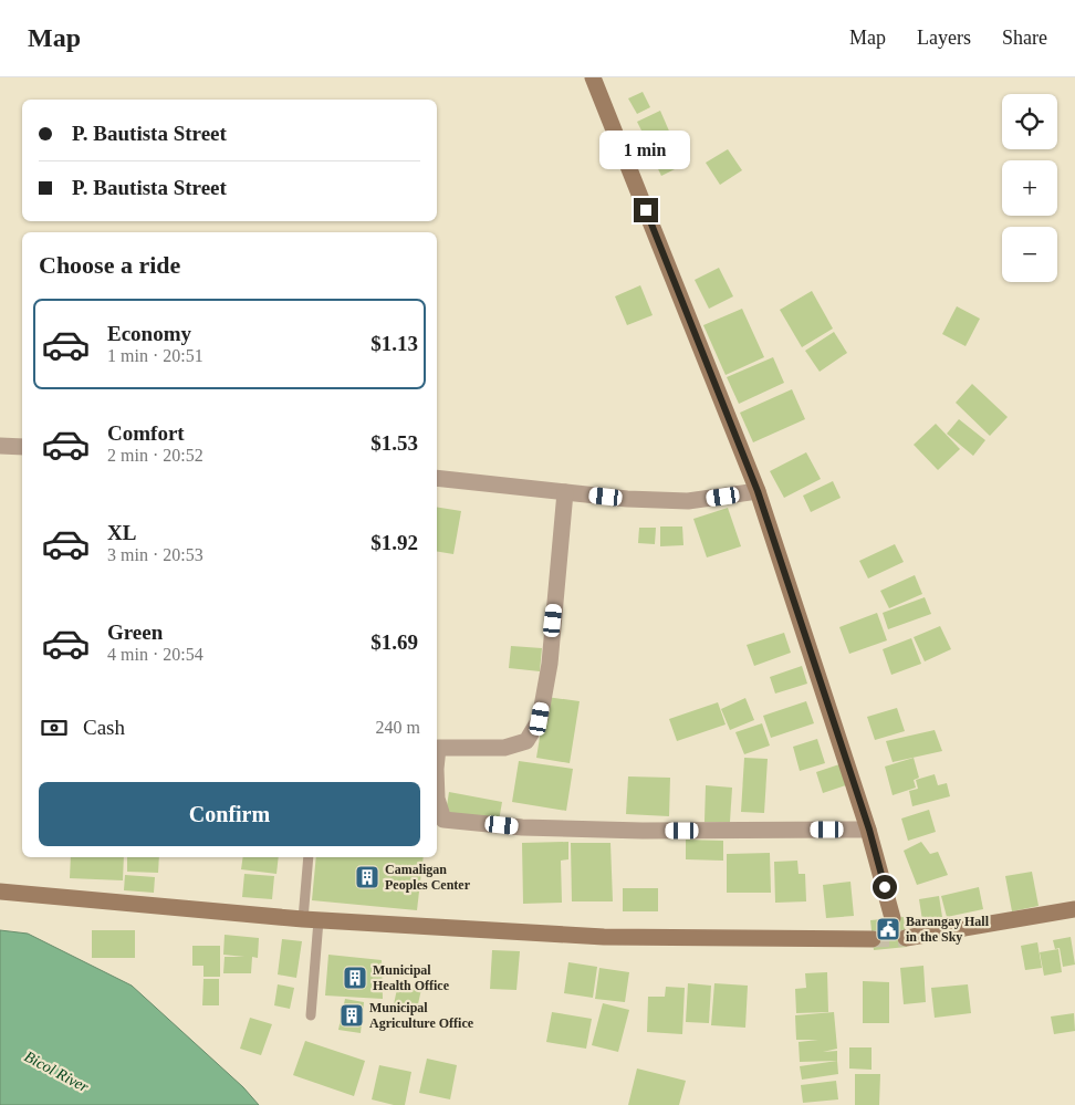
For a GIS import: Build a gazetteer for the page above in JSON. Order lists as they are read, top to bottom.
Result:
{
  "water": ["Bicol River"],
  "places": {
    "building": ["Camaligan Peoples Center", "Municipal Health Office", "Municipal Agriculture Office"],
    "public building": ["Barangay Hall in the Sky"]
  },
  "page": {
    "header": "Map",
    "nav": ["Map", "Layers", "Share"],
    "map_buttons": ["+", "−"],
    "banner": ["P. Bautista Street", "P. Bautista Street"],
    "bubble": "1 min",
    "heading": "Choose a ride",
    "list": [
      {
        "name": "Economy",
        "note": "1 min · 20:51",
        "value": "$1.13"
      },
      {
        "name": "Comfort",
        "note": "2 min · 20:52",
        "value": "$1.53"
      },
      {
        "name": "XL",
        "note": "3 min · 20:53",
        "value": "$1.92"
      },
      {
        "name": "Green",
        "note": "4 min · 20:54",
        "value": "$1.69"
      }
    ],
    "pay": ["Cash", "240 m"],
    "buttons": "Confirm"
  }
}
